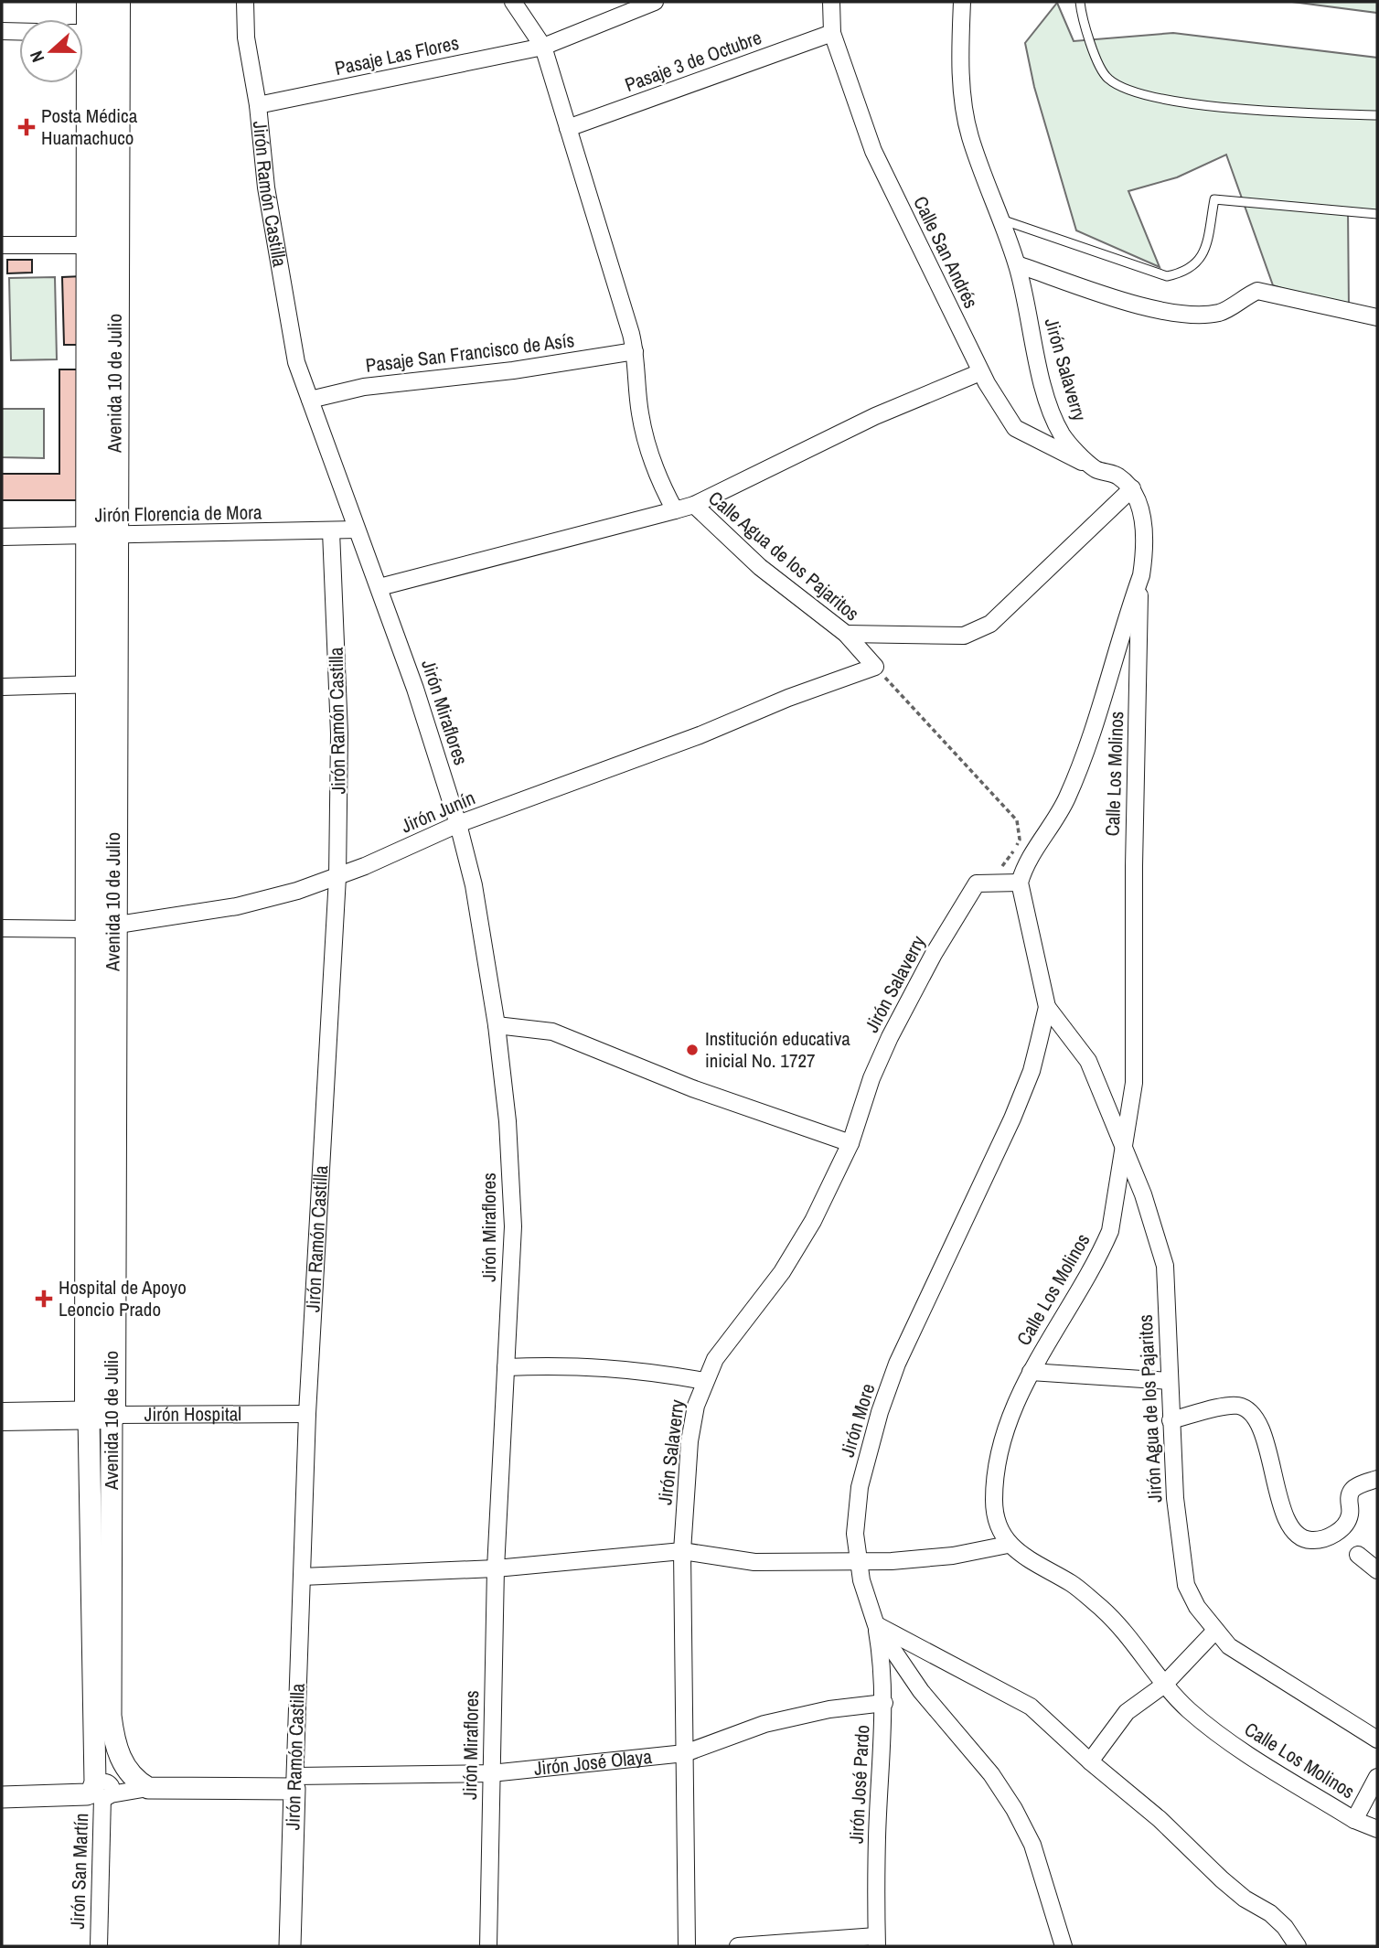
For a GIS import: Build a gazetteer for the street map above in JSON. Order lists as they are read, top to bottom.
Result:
{
  "streets": {
    "highway": ["Avenida 10 de Julio", "Jirón Hospital"],
    "street": [
      "Pasaje Las Flores",
      "Pasaje 3 de Octubre",
      "Jirón Ramón Castilla",
      "Calle San Andrés",
      "Pasaje San Francisco de Asís",
      "Jirón Salaverry",
      "Jirón Florencia de Mora",
      "Calle Agua de los Pajaritos",
      "Jirón Miraflores",
      "Calle Los Molinos",
      "Jirón Junín",
      "Jirón Agua de los Pajaritos",
      "Jirón More",
      "Jirón José Olaya",
      "Jirón José Pardo",
      "Jirón San Martín"
    ]
  },
  "crossings": [
    ["Pasaje Las Flores", "Jirón Ramón Castilla"],
    ["Pasaje 3 de Octubre", "Calle San Andrés"],
    ["Jirón Ramón Castilla", "Pasaje San Francisco de Asís"],
    ["Jirón Ramón Castilla", "Jirón Florencia de Mora"],
    ["Jirón Ramón Castilla", "Jirón Miraflores"],
    ["Jirón Ramón Castilla", "Jirón Junín"],
    ["Jirón Ramón Castilla", "Jirón Hospital"],
    ["Jirón Ramón Castilla", "Jirón José Olaya"],
    ["Calle San Andrés", "Jirón Salaverry"],
    ["Jirón Salaverry", "Jirón José Olaya"],
    ["Avenida 10 de Julio", "Jirón Florencia de Mora"],
    ["Avenida 10 de Julio", "Jirón Junín"],
    ["Avenida 10 de Julio", "Jirón Hospital"],
    ["Avenida 10 de Julio", "Jirón José Olaya"],
    ["Avenida 10 de Julio", "Jirón San Martín"],
    ["Jirón Florencia de Mora", "Jirón Miraflores"],
    ["Calle Agua de los Pajaritos", "Jirón Miraflores"],
    ["Calle Agua de los Pajaritos", "Jirón Junín"],
    ["Jirón Miraflores", "Jirón Junín"],
    ["Jirón Miraflores", "Jirón José Olaya"],
    ["Calle Los Molinos", "Jirón Agua de los Pajaritos"],
    ["Jirón Agua de los Pajaritos", "Jirón More"],
    ["Jirón More", "Jirón José Pardo"],
    ["Jirón José Olaya", "Jirón José Pardo"],
    ["Jirón José Olaya", "Jirón San Martín"]
  ],
  "places": {
    "health": ["Posta Médica Huamachuco", "Hospital de Apoyo Leoncio Prado"],
    "other": ["Institución educativa inicial No. 1727"]
  },
  "north": "left"
}
